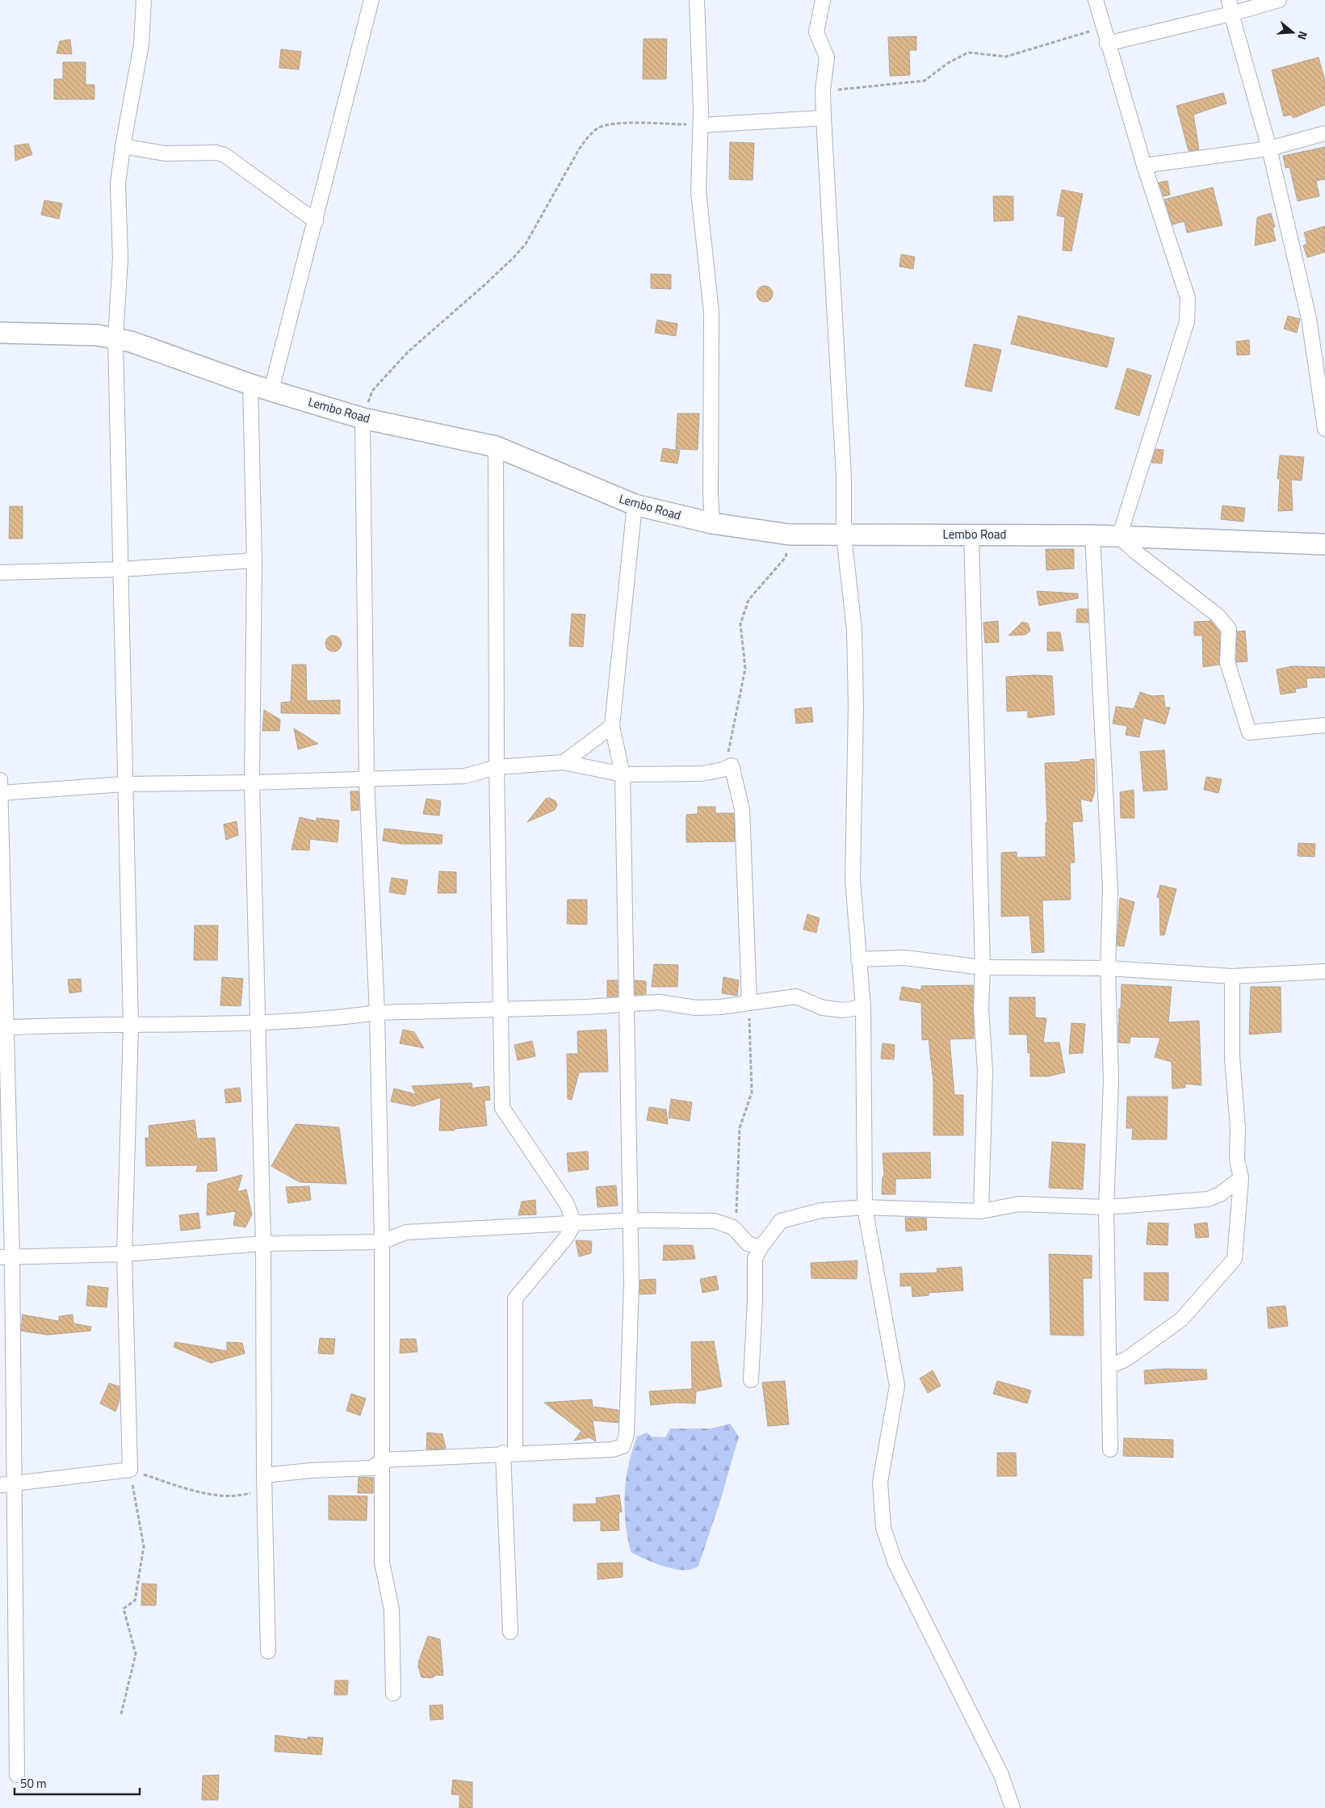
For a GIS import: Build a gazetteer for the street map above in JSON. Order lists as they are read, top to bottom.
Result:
{
  "streets": {
    "street": ["Lembo Road"]
  },
  "scale_bar": "50 m",
  "north": "right"
}
